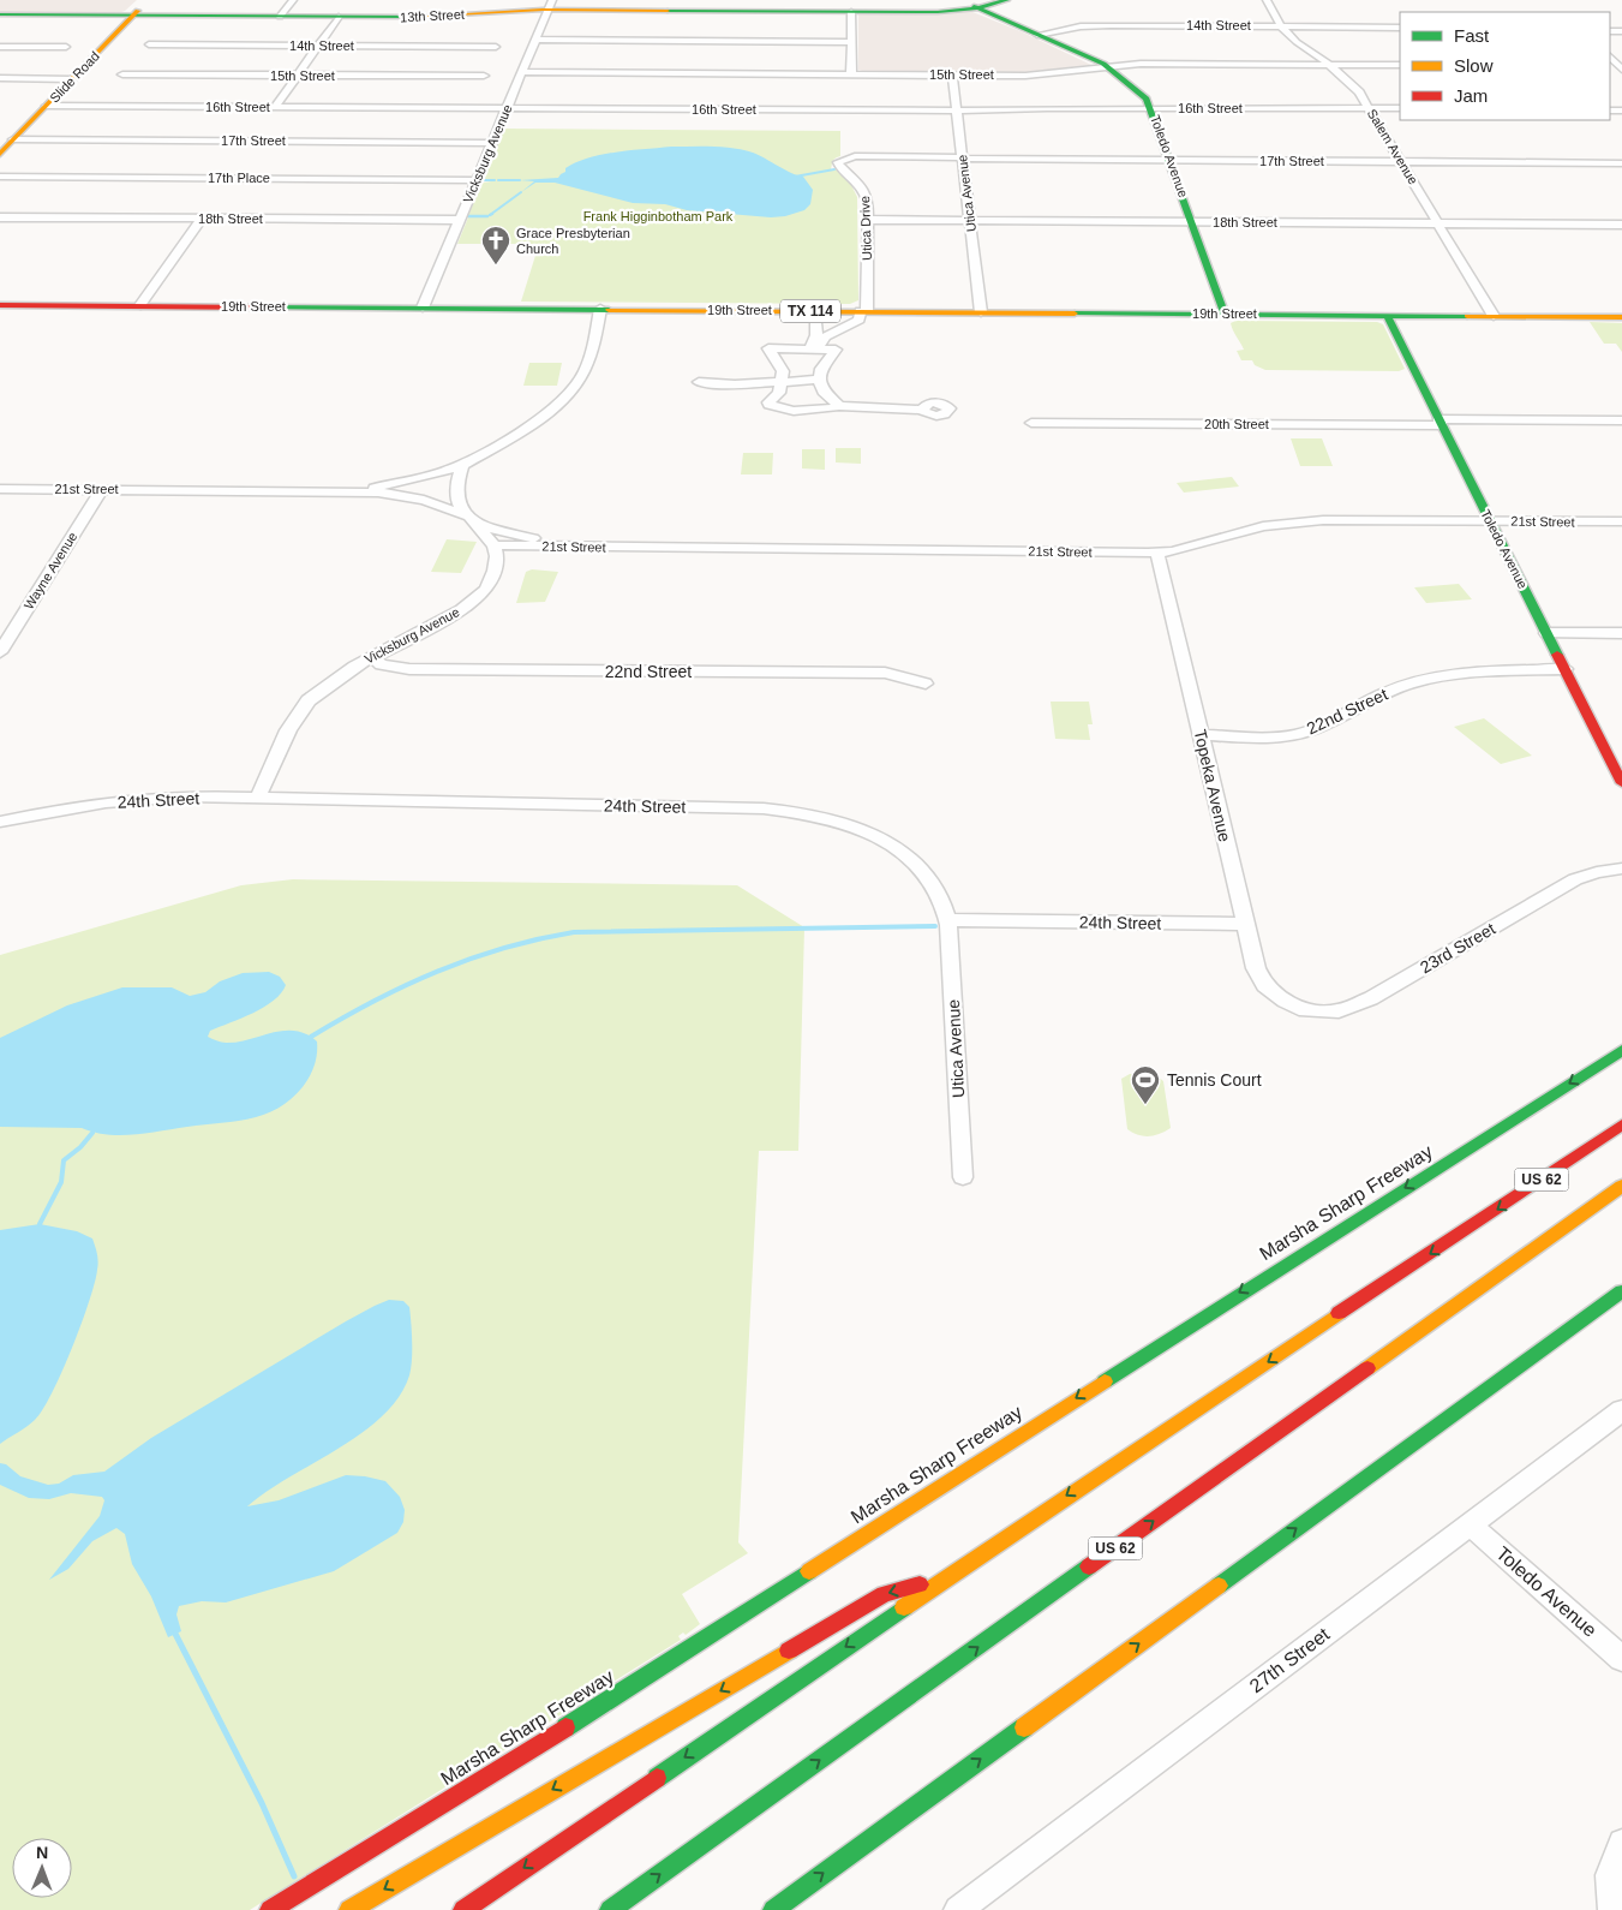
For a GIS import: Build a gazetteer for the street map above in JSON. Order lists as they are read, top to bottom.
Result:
{
  "streets": {
    "main road": [
      "13th Street",
      "Slide Road",
      "Toledo Avenue",
      "19th Street",
      "TX 114",
      "US 62",
      "Marsha Sharp Freeway"
    ],
    "street": [
      "14th Street",
      "15th Street",
      "16th Street",
      "17th Street",
      "Salem Avenue",
      "Vicksburg Avenue",
      "17th Place",
      "Utica Avenue",
      "18th Street",
      "Utica Drive",
      "20th Street",
      "21st Street",
      "Wayne Avenue",
      "22nd Street",
      "Topeka Avenue",
      "24th Street",
      "23rd Street",
      "27th Street"
    ]
  },
  "crossings": [
    ["13th Street", "Slide Road"],
    ["13th Street", "Vicksburg Avenue"],
    ["13th Street", "Toledo Avenue"],
    ["14th Street", "Salem Avenue"],
    ["14th Street", "Toledo Avenue"],
    ["15th Street", "Salem Avenue"],
    ["15th Street", "Vicksburg Avenue"],
    ["15th Street", "Toledo Avenue"],
    ["15th Street", "Utica Avenue"],
    ["Slide Road", "16th Street"],
    ["Slide Road", "17th Street"],
    ["16th Street", "Salem Avenue"],
    ["16th Street", "Vicksburg Avenue"],
    ["16th Street", "Toledo Avenue"],
    ["16th Street", "Utica Avenue"],
    ["17th Street", "Salem Avenue"],
    ["17th Street", "Vicksburg Avenue"],
    ["17th Street", "Toledo Avenue"],
    ["17th Street", "Utica Avenue"],
    ["17th Street", "Utica Drive"],
    ["Salem Avenue", "18th Street"],
    ["Salem Avenue", "19th Street"],
    ["Vicksburg Avenue", "17th Place"],
    ["Vicksburg Avenue", "18th Street"],
    ["Vicksburg Avenue", "19th Street"],
    ["Vicksburg Avenue", "21st Street"],
    ["Vicksburg Avenue", "22nd Street"],
    ["Vicksburg Avenue", "24th Street"],
    ["Toledo Avenue", "18th Street"],
    ["Toledo Avenue", "19th Street"],
    ["Toledo Avenue", "20th Street"],
    ["Toledo Avenue", "21st Street"],
    ["Toledo Avenue", "22nd Street"],
    ["Toledo Avenue", "27th Street"],
    ["Utica Avenue", "18th Street"],
    ["Utica Avenue", "19th Street"],
    ["Utica Avenue", "24th Street"],
    ["18th Street", "Utica Drive"],
    ["Utica Drive", "19th Street"],
    ["21st Street", "Wayne Avenue"],
    ["21st Street", "Topeka Avenue"],
    ["22nd Street", "Topeka Avenue"],
    ["Topeka Avenue", "24th Street"],
    ["Topeka Avenue", "23rd Street"]
  ],
  "parks": ["Frank Higginbotham Park"],
  "places": {
    "church": ["Grace Presbyterian Church"],
    "sports": ["Tennis Court"]
  },
  "legend": ["Fast", "Slow", "Jam"],
  "north": "top"
}
